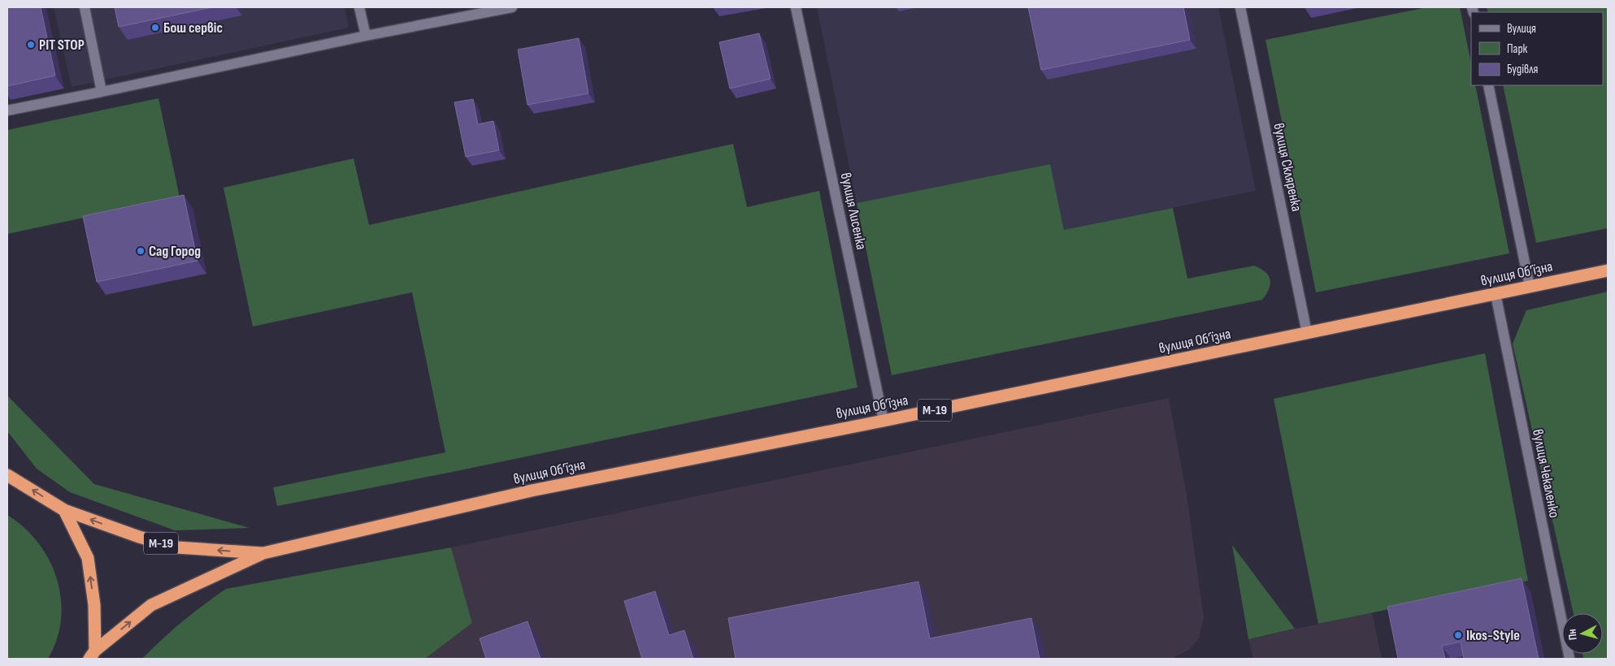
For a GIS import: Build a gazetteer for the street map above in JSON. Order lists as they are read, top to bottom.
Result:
{
  "streets": {
    "highway": ["вулиця Об’їзна", "М-19"],
    "street": ["вулиця Скляренка", "вулиця Лисенка", "вулиця Чекаленко"]
  },
  "crossings": [
    ["вулиця Скляренка", "вулиця Об’їзна"],
    ["вулиця Лисенка", "вулиця Об’їзна"],
    ["вулиця Об’їзна", "М-19"],
    ["вулиця Об’їзна", "вулиця Чекаленко"]
  ],
  "places": [
    "Бош сервіс",
    "PIT STOP",
    "Сад Город",
    "Ikos-Style"
  ],
  "legend": ["Вулиця", "Парк", "Будівля"],
  "north": "left"
}
